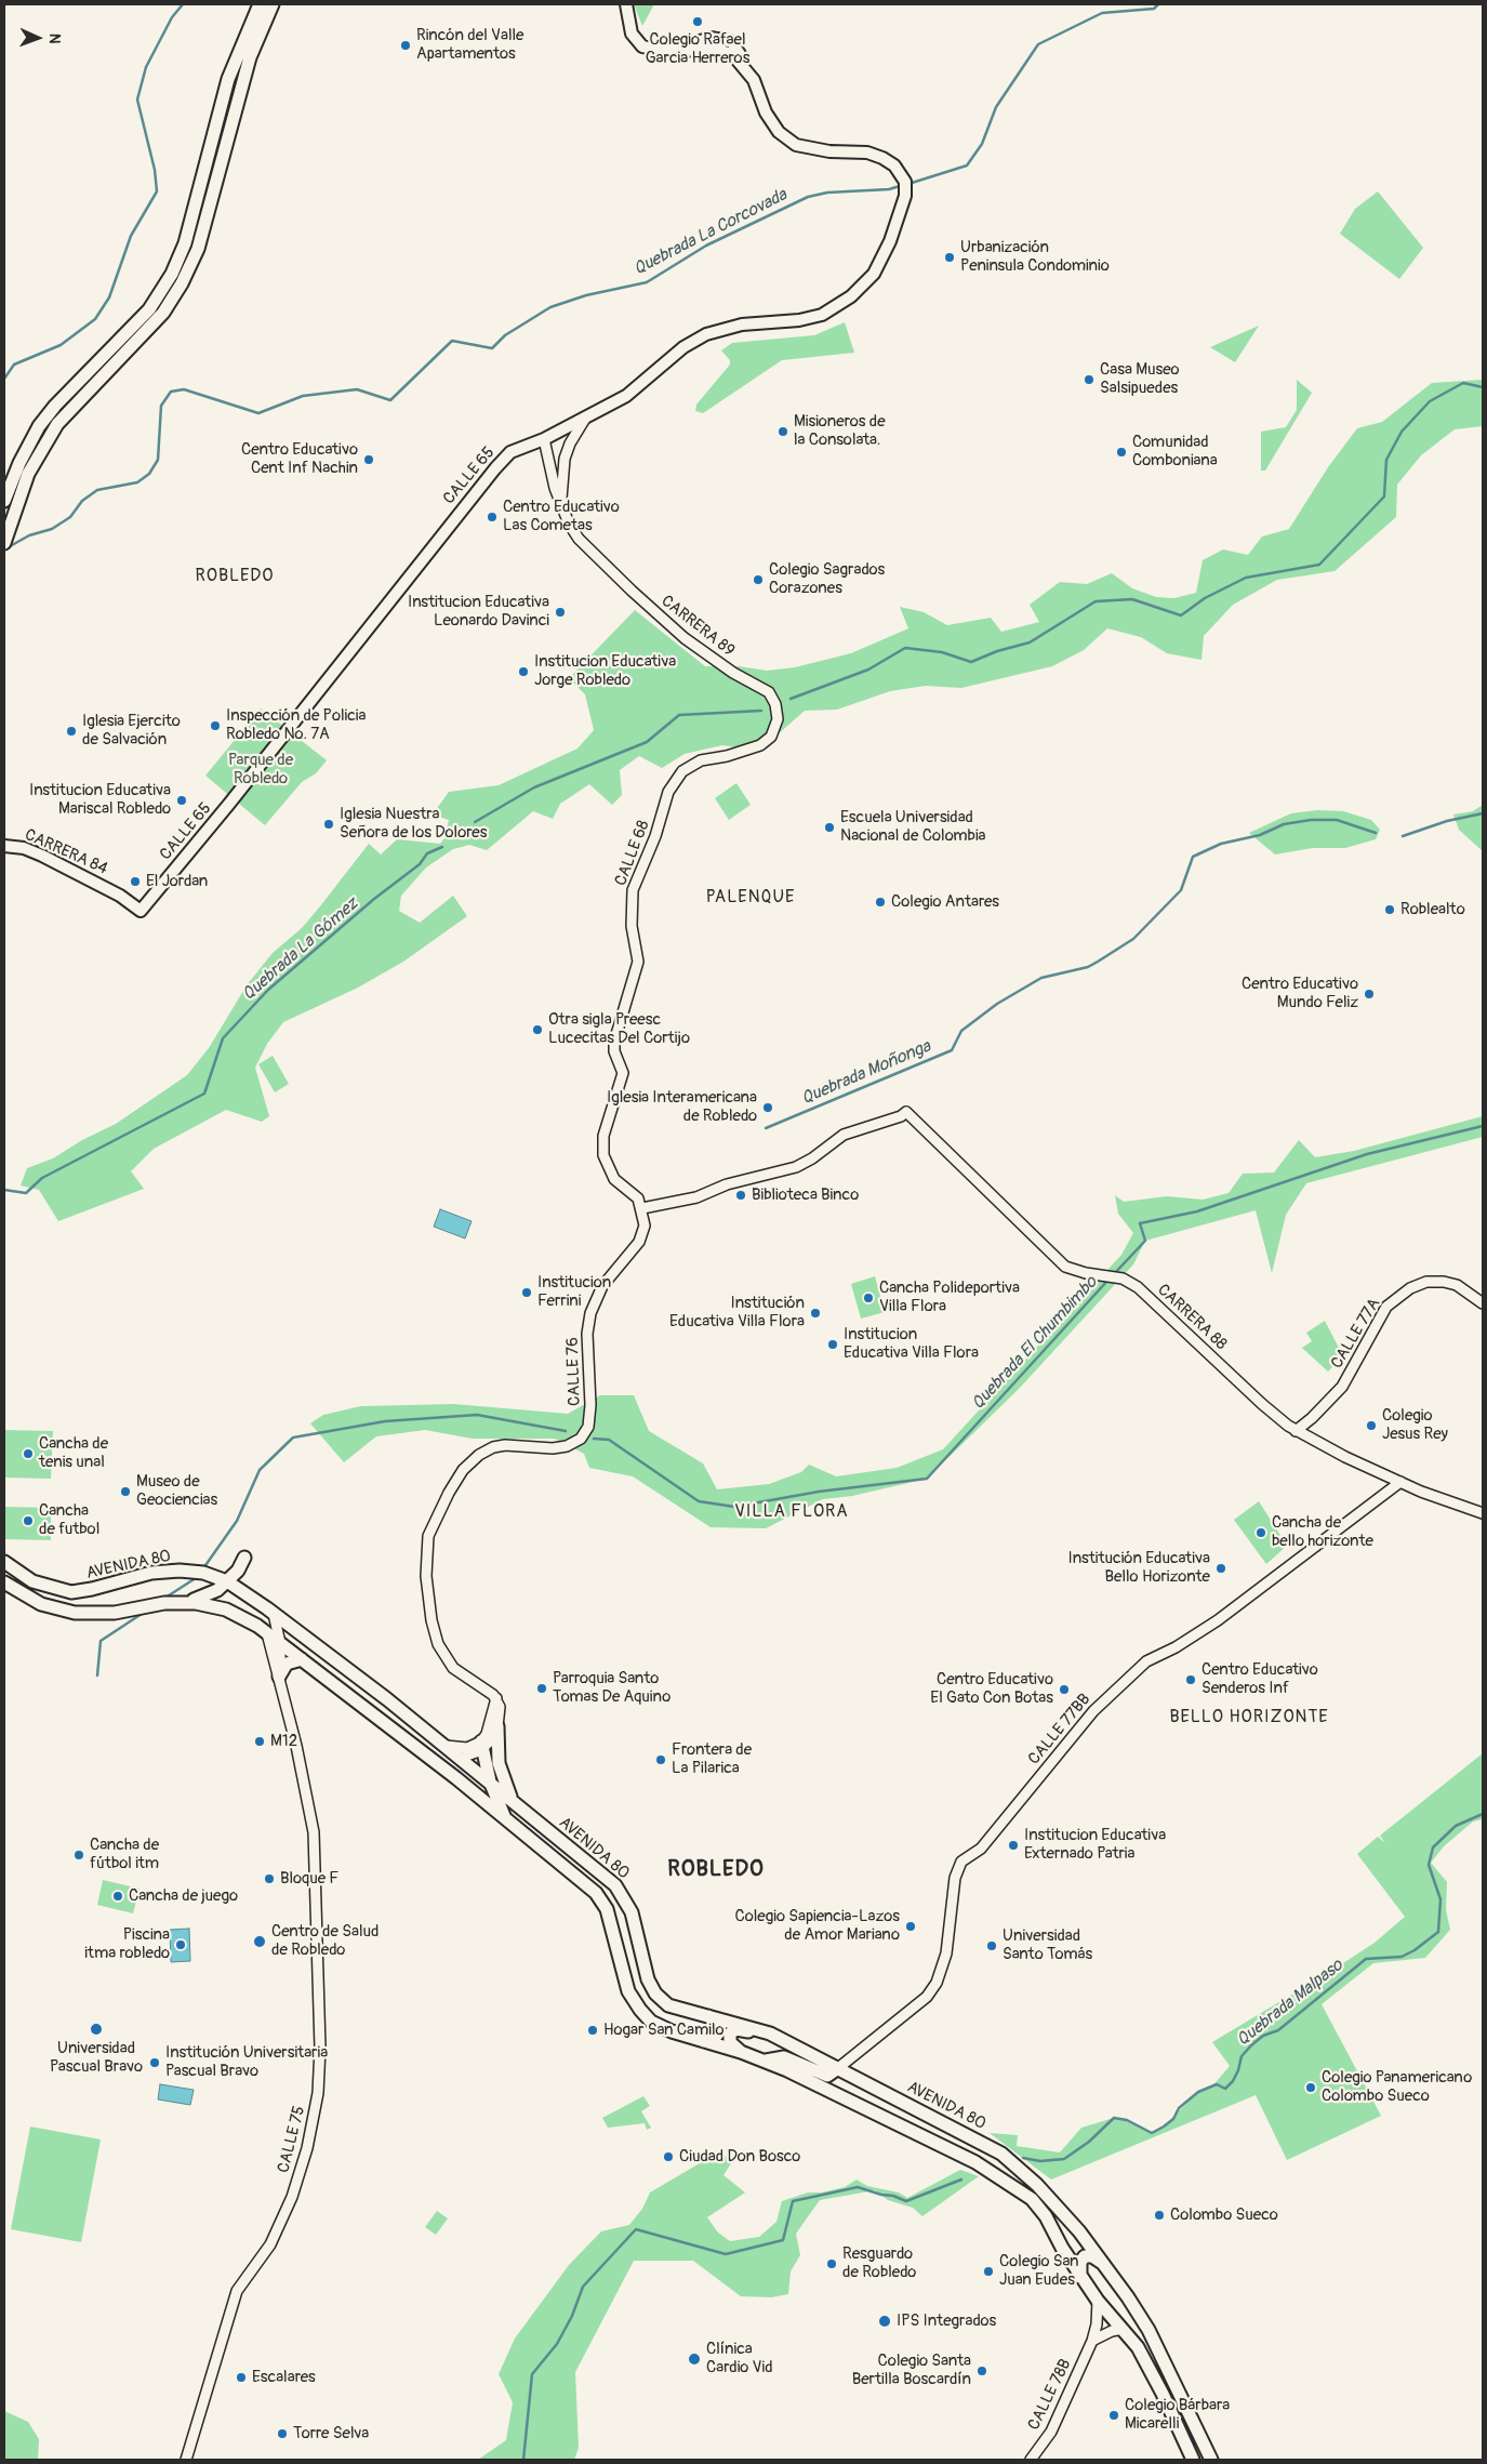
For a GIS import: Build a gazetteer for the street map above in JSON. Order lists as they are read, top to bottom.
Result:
{
  "streets": {
    "main road": ["CALLE 65", "CARRERA 84", "AVENIDA 80"],
    "street": [
      "CARRERA 89",
      "CALLE 68",
      "CARRERA 88",
      "CALLE 77A",
      "CALLE 76",
      "CALLE 77BB",
      "CALLE 75",
      "CALLE 78B"
    ]
  },
  "crossings": [
    ["CALLE 65", "CARRERA 89"],
    ["CALLE 65", "CARRERA 84"],
    ["CARRERA 89", "CALLE 68"],
    ["CALLE 68", "CARRERA 88"],
    ["CALLE 68", "CALLE 76"],
    ["CARRERA 88", "CALLE 77A"],
    ["CARRERA 88", "CALLE 76"],
    ["CARRERA 88", "CALLE 77BB"],
    ["AVENIDA 80", "CALLE 77BB"],
    ["AVENIDA 80", "CALLE 75"],
    ["AVENIDA 80", "CALLE 78B"]
  ],
  "districts": [
    "ROBLEDO",
    "PALENQUE",
    "VILLA FLORA",
    "BELLO HORIZONTE",
    "ROBLEDO"
  ],
  "water": [
    "Quebrada La Corcovada",
    "Quebrada La Gómez",
    "Quebrada Moñonga",
    "Quebrada El Chumbimbo",
    "Quebrada Malpaso"
  ],
  "parks": ["Parque de Robledo"],
  "places": [
    "Colegio Rafael Garcia Herreros",
    "Rincón del Valle Apartamentos",
    "Urbanización Peninsula Condominio",
    "Casa Museo Salsipuedes",
    "Misioneros de la Consolata.",
    "Comunidad Comboniana",
    "Centro Educativo Cent Inf Nachin",
    "Centro Educativo Las Cometas",
    "Colegio Sagrados Corazones",
    "Institucion Educativa Leonardo Davinci",
    "Institucion Educativa Jorge Robledo",
    "Inspección de Policia Robledo No. 7A",
    "Iglesia Ejercito de Salvación",
    "Institucion Educativa Mariscal Robledo",
    "Iglesia Nuestra Señora de los Dolores",
    "Escuela Universidad Nacional de Colombia",
    "El Jordan",
    "Colegio Antares",
    "Roblealto",
    "Centro Educativo Mundo Feliz",
    "Otra sigla Preesc Lucecitas Del Cortijo",
    "Iglesia Interamericana de Robledo",
    "Biblioteca Binco",
    "Institucion Ferrini",
    "Cancha Polideportiva Villa Flora",
    "Institución Educativa Villa Flora",
    "Institucion Educativa Villa Flora",
    "Colegio Jesus Rey",
    "Cancha de tenis unal",
    "Museo de Geociencias",
    "Cancha de futbol",
    "Cancha de bello horizonte",
    "Institución Educativa Bello Horizonte",
    "Centro Educativo Senderos Inf",
    "Parroquia Santo Tomas De Aquino",
    "Centro Educativo El Gato Con Botas",
    "M12",
    "Frontera de La Pilarica",
    "Institucion Educativa Externado Patria",
    "Cancha de fútbol itm",
    "Bloque F",
    "Cancha de juego",
    "Colegio Sapiencia-Lazos de Amor Mariano",
    "Centro de Salud de Robledo",
    "Piscina itma robledo",
    "Universidad Santo Tomás",
    "Universidad Pascual Bravo",
    "Hogar San Camilo",
    "Institución Universitaria Pascual Bravo",
    "Colegio Panamericano Colombo Sueco",
    "Ciudad Don Bosco",
    "Colombo Sueco",
    "Resguardo de Robledo",
    "Colegio San Juan Eudes",
    "IPS Integrados",
    "Clínica Cardio Vid",
    "Colegio Santa Bertilla Boscardín",
    "Escalares",
    "Colegio Bárbara Micarelli",
    "Torre Selva"
  ],
  "north": "right"
}
